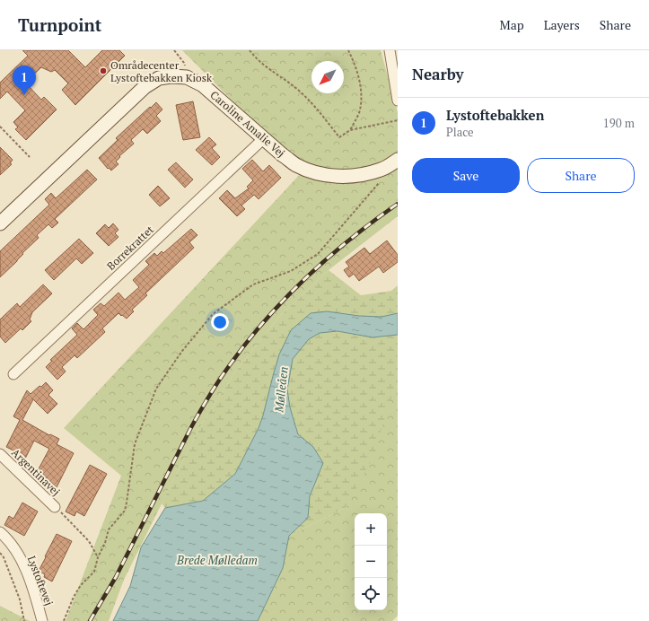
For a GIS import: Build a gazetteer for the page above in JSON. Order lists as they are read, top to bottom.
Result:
{
  "streets": {
    "street": [
      "Caroline Amalie Vej",
      "Borrekrattet",
      "Argentinavej",
      "Lystoftevej"
    ]
  },
  "crossings": [
    ["Caroline Amalie Vej", "Borrekrattet"]
  ],
  "water": ["Mølleåen", "Brede Mølledam"],
  "places": ["Områdecenter Lystoftebakken Kiosk"],
  "north": "bottom left",
  "page": {
    "header": "Turnpoint",
    "nav": ["Map", "Layers", "Share"],
    "heading": "Nearby",
    "pins": "1",
    "list": [
      {
        "mark": "1",
        "name": "Lystoftebakken",
        "note": "Place",
        "value": "190 m"
      }
    ],
    "buttons": ["Save", "Share"],
    "map_buttons": ["+", "−"]
  }
}
